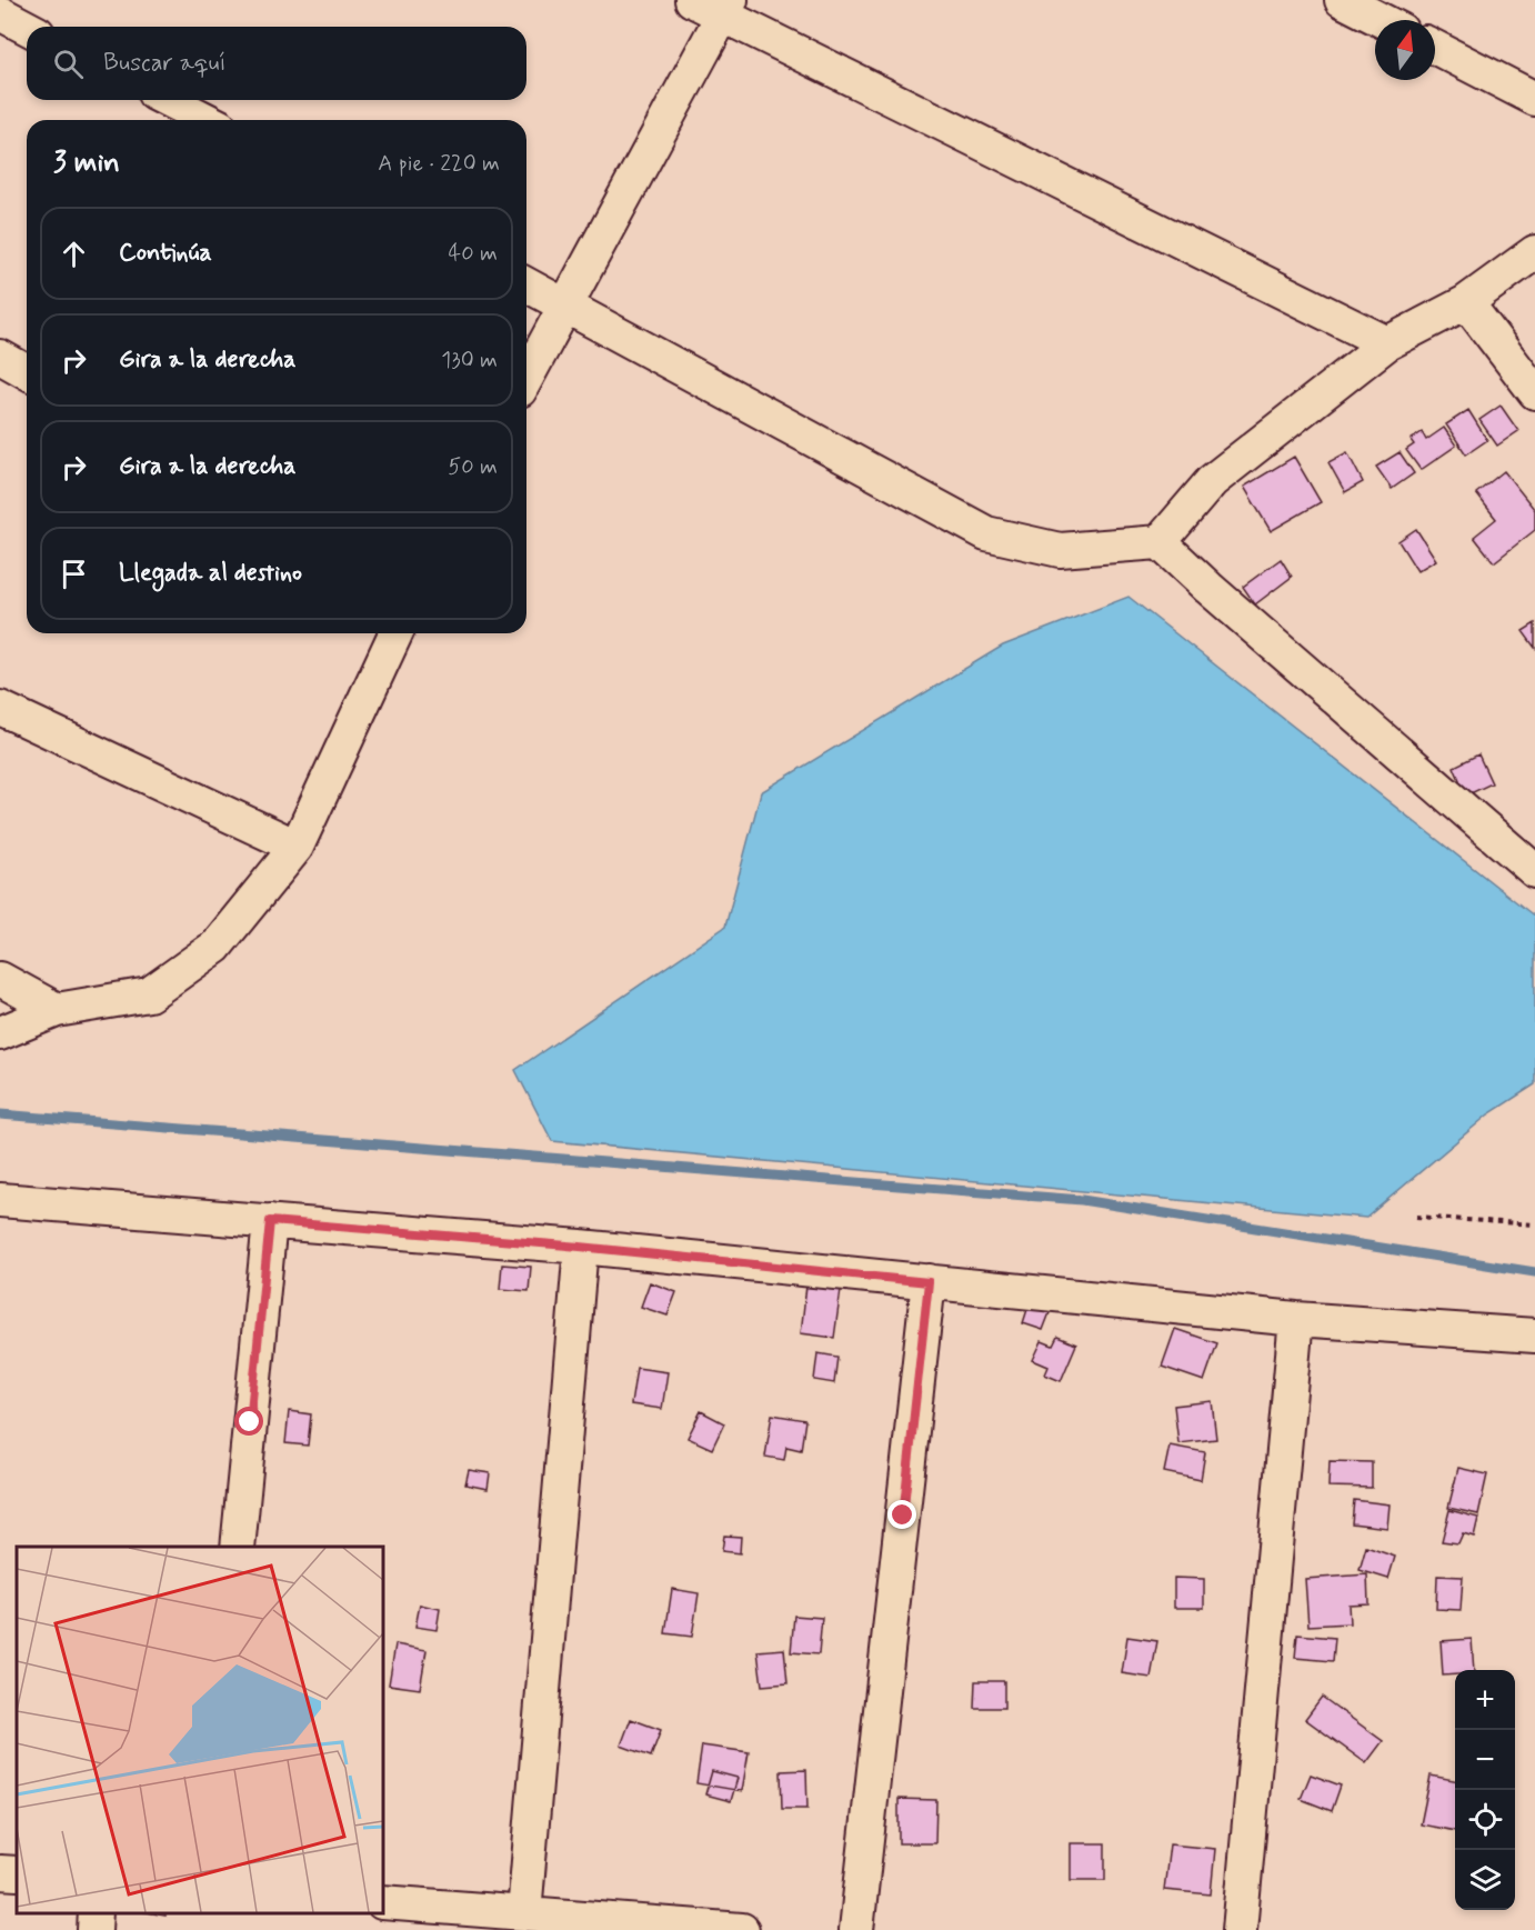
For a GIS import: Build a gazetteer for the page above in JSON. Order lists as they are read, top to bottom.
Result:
{
  "north": "top",
  "page": {
    "search": "Buscar aquí",
    "heading": ["3 min", "A pie · 220 m"],
    "list": [
      ["Continúa", "40 m"],
      ["Gira a la derecha", "130 m"],
      ["Gira a la derecha", "50 m"],
      "Llegada al destino"
    ],
    "map_buttons": ["+", "−"]
  }
}
